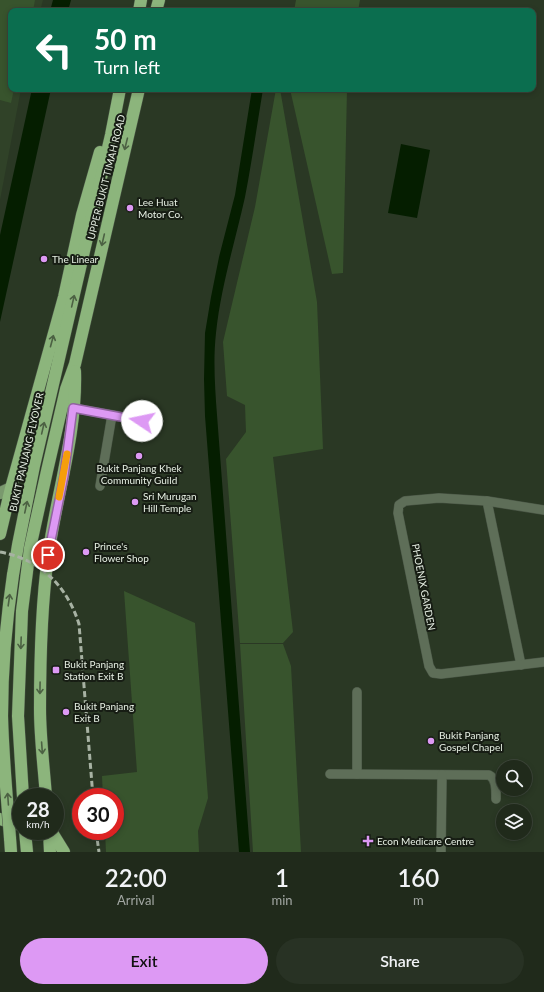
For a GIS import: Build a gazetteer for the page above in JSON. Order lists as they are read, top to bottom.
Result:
{
  "streets": {
    "highway": ["UPPER BUKIT TIMAH ROAD", "BUKIT PANJANG FLYOVER"],
    "street": ["PHOENIX GARDEN"]
  },
  "crossings": [
    ["UPPER BUKIT TIMAH ROAD", "BUKIT PANJANG FLYOVER"]
  ],
  "places": {
    "other": [
      "Lee Huat Motor Co.",
      "The Linear",
      "Bukit Panjang Khek Community Guild",
      "Sri Murugan Hill Temple",
      "Prince's Flower Shop",
      "Bukit Panjang Exit B",
      "Bukit Panjang Gospel Chapel"
    ],
    "transit": ["Bukit Panjang Station Exit B"],
    "health": ["Econ Medicare Centre"]
  },
  "page": {
    "turn": ["50 m", "Turn left"],
    "speed": "28 km/h",
    "limit": "30",
    "eta": [
      "22:00",
      "Arrival",
      "1",
      "min",
      "160",
      "m"
    ],
    "buttons": ["Exit", "Share"]
  }
}
